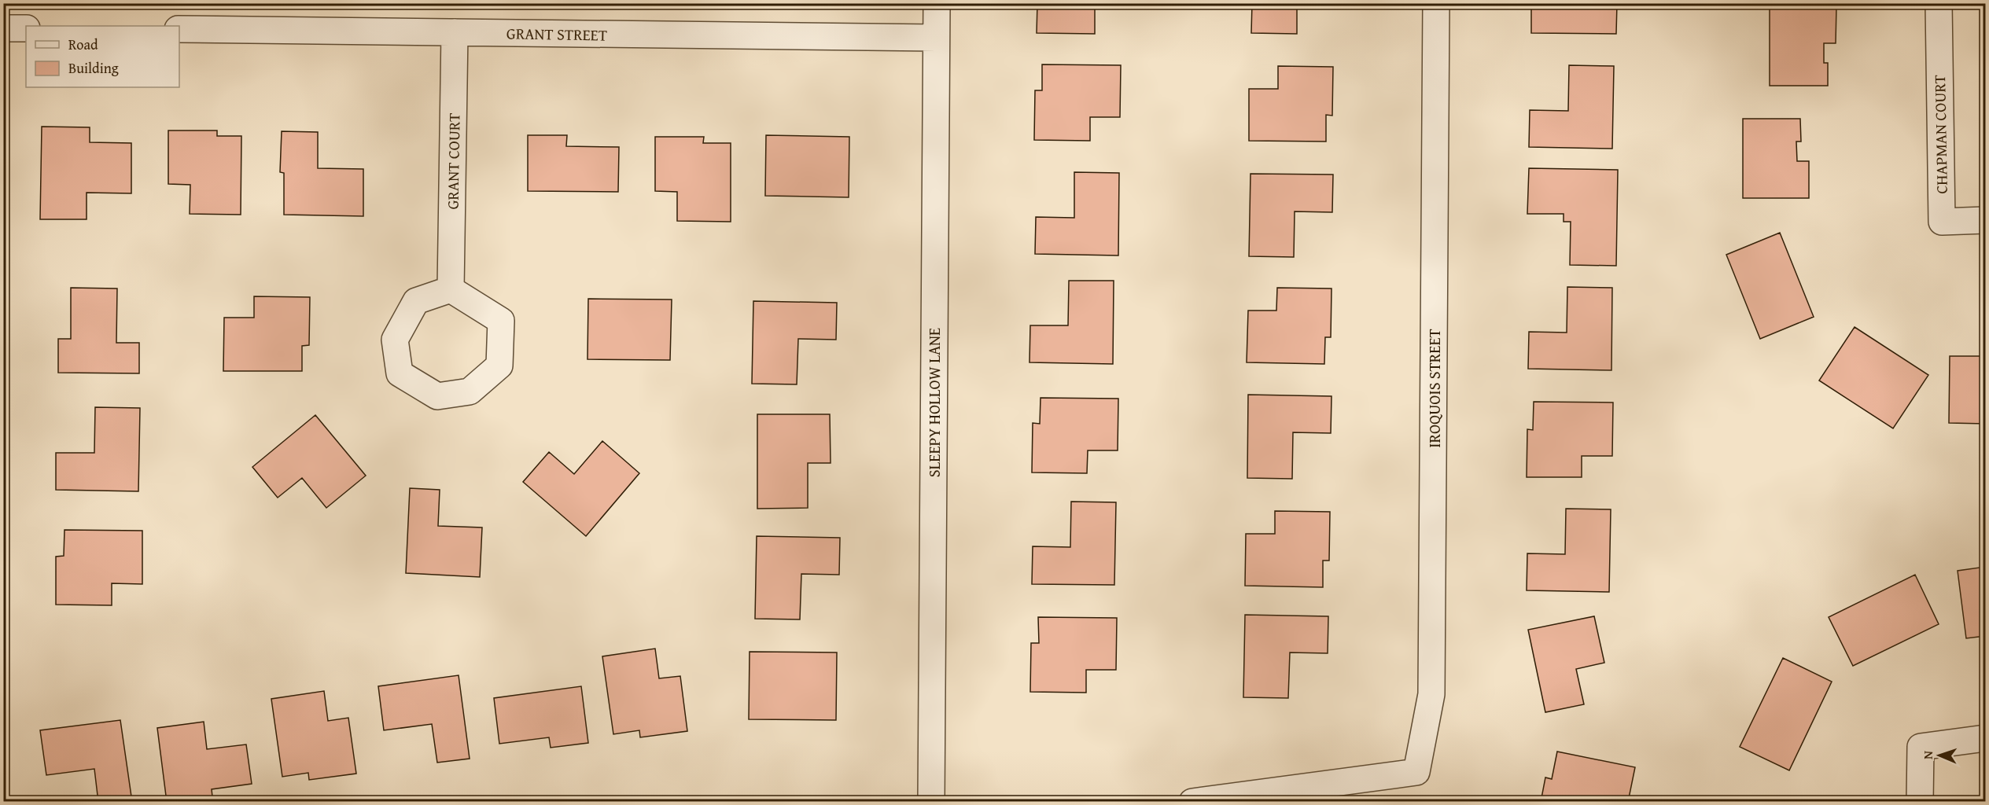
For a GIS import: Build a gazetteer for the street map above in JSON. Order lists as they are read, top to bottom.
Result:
{
  "streets": {
    "street": [
      "GRANT STREET",
      "CHAPMAN COURT",
      "GRANT COURT",
      "IROQUOIS STREET",
      "SLEEPY HOLLOW LANE"
    ]
  },
  "crossings": [
    ["GRANT STREET", "GRANT COURT"],
    ["GRANT STREET", "SLEEPY HOLLOW LANE"]
  ],
  "legend": ["Road", "Building"],
  "north": "left"
}
